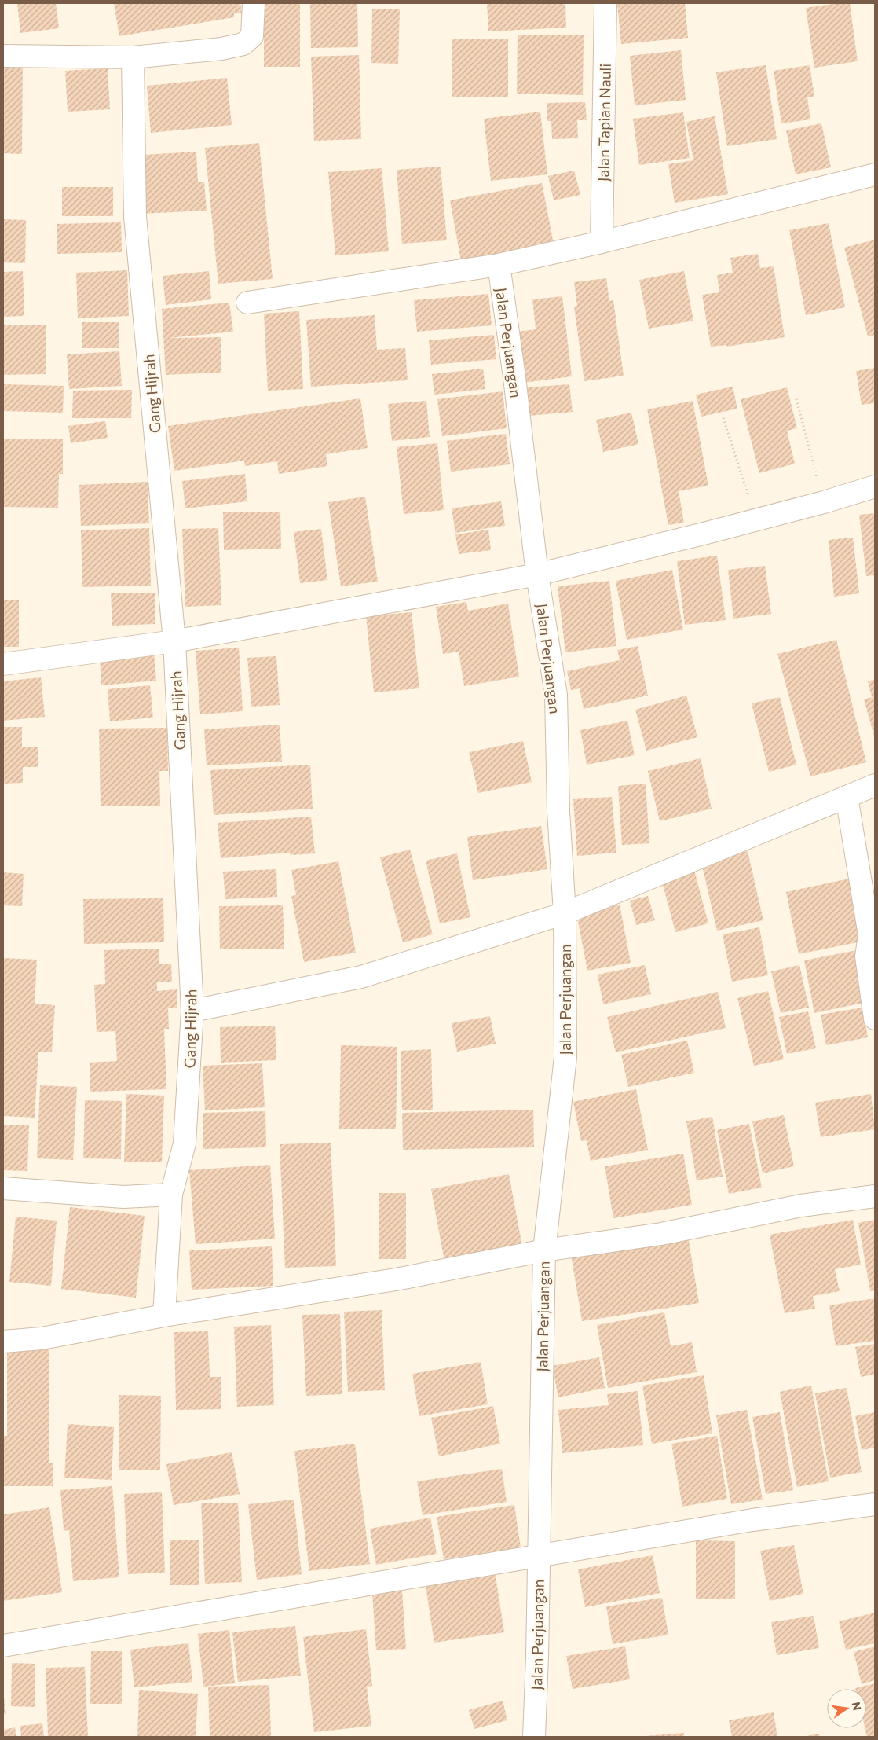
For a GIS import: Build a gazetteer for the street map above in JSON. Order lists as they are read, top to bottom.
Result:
{
  "streets": {
    "street": ["Jalan Tapian Nauli", "Jalan Perjuangan", "Gang Hijrah"]
  },
  "north": "right"
}
